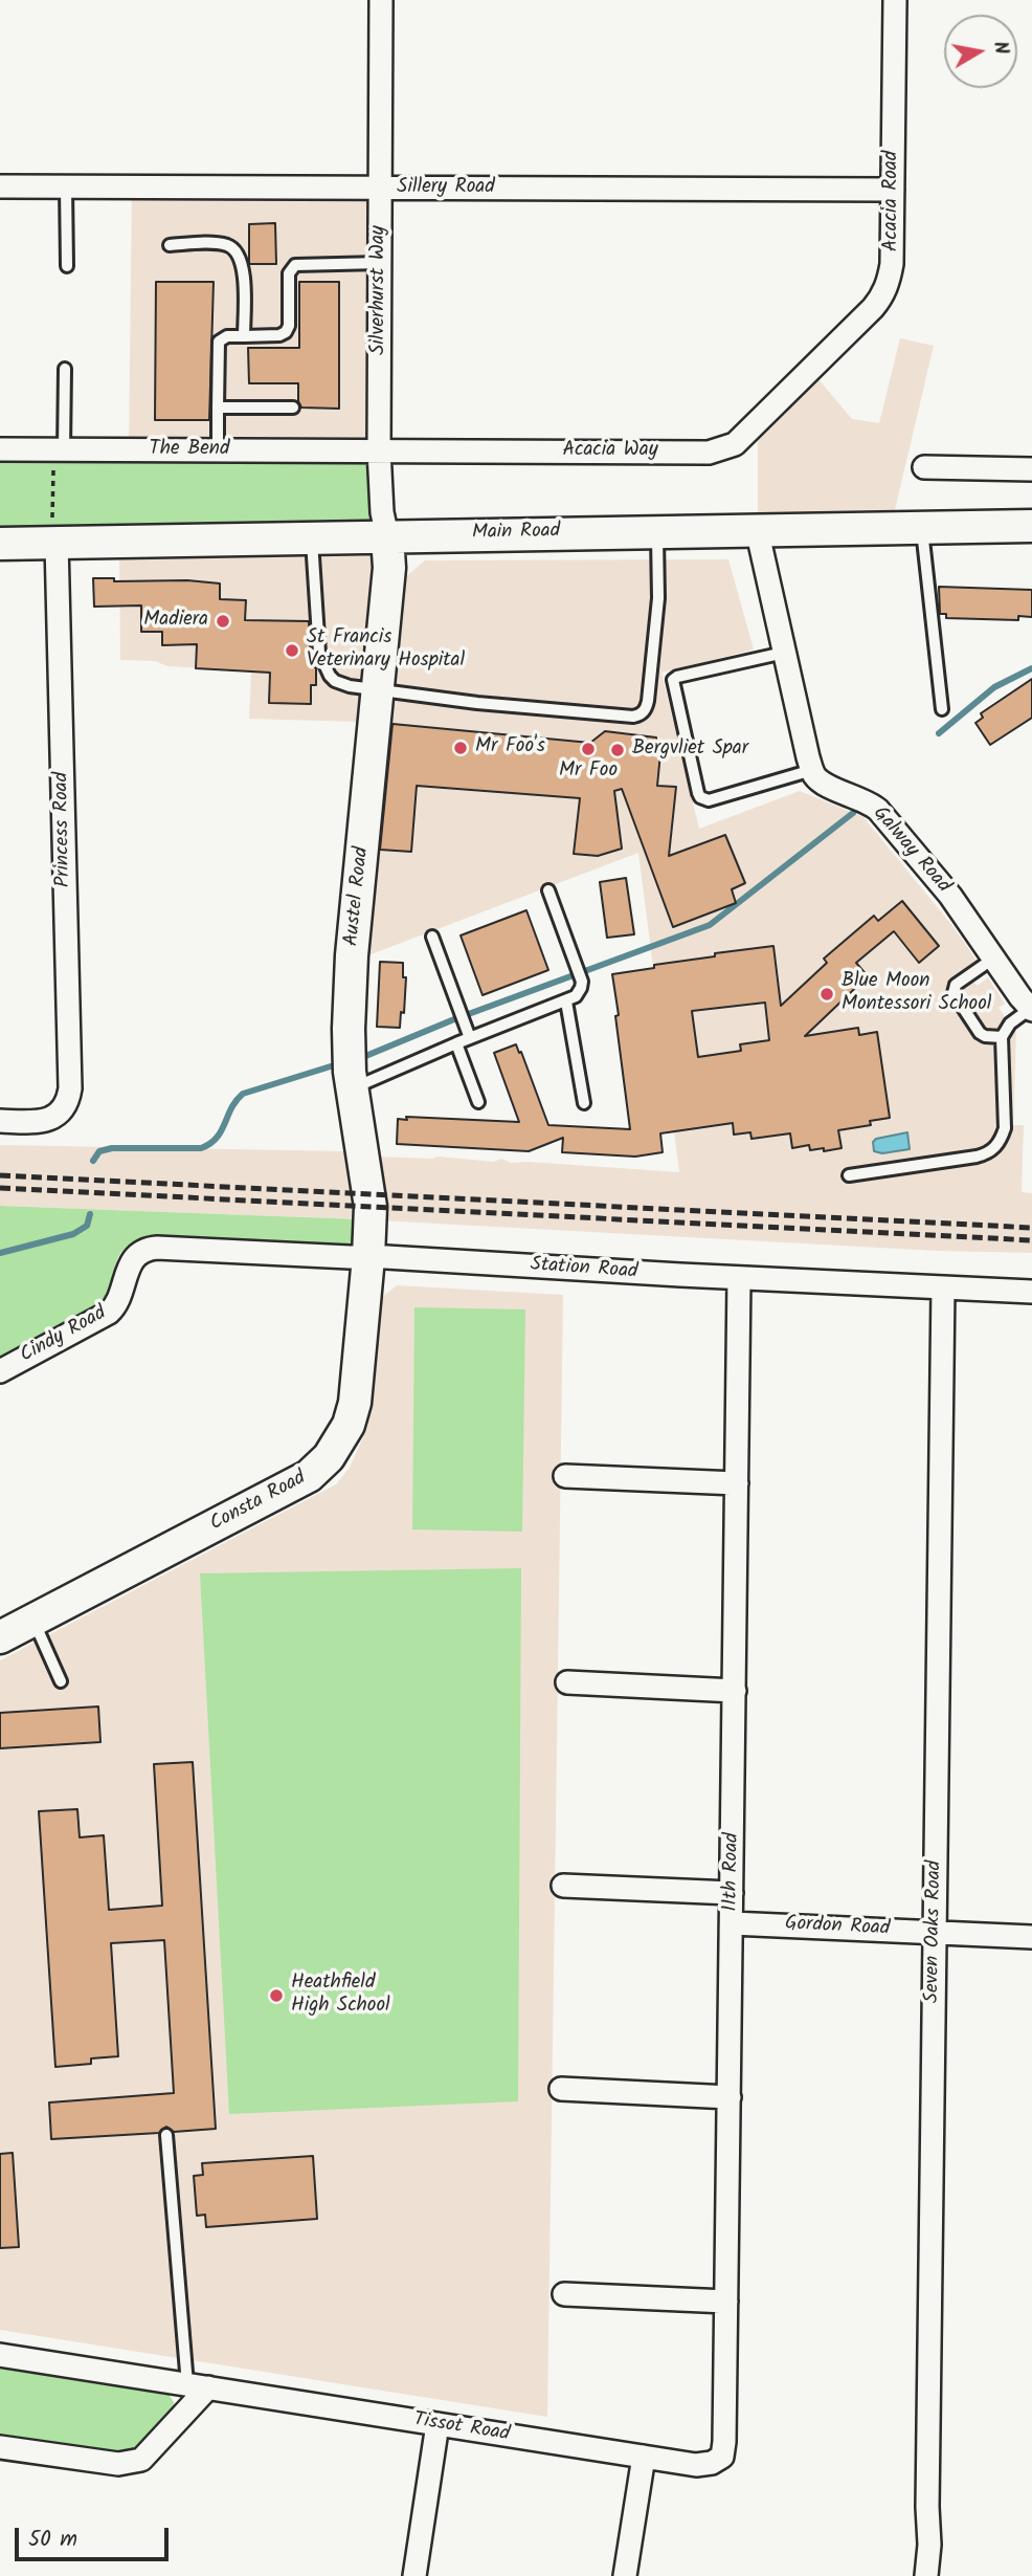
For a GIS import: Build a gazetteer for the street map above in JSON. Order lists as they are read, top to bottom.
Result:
{
  "streets": {
    "street": [
      "Sillery Road",
      "Acacia Road",
      "Silverhurst Way",
      "The Bend",
      "Acacia Way",
      "Main Road",
      "Princess Road",
      "Galway Road",
      "Austel Road",
      "Station Road",
      "Cindy Road",
      "Consta Road",
      "11th Road",
      "Gordon Road",
      "Seven Oaks Road",
      "Tissot Road"
    ]
  },
  "crossings": [
    ["Sillery Road", "Acacia Road"],
    ["Sillery Road", "Silverhurst Way"],
    ["Acacia Road", "Acacia Way"],
    ["Silverhurst Way", "The Bend"],
    ["Silverhurst Way", "Acacia Way"],
    ["Silverhurst Way", "Main Road"],
    ["Silverhurst Way", "Austel Road"],
    ["The Bend", "Acacia Way"],
    ["Main Road", "Princess Road"],
    ["Main Road", "Austel Road"],
    ["Austel Road", "Station Road"],
    ["Austel Road", "Consta Road"],
    ["Station Road", "Cindy Road"],
    ["Station Road", "Consta Road"],
    ["Station Road", "11th Road"],
    ["Station Road", "Seven Oaks Road"],
    ["11th Road", "Gordon Road"],
    ["11th Road", "Tissot Road"],
    ["Gordon Road", "Seven Oaks Road"]
  ],
  "places": [
    "Madiera",
    "St Francis Veterinary Hospital",
    "Mr Foo's",
    "Mr Foo",
    "Bergvliet Spar",
    "Blue Moon Montessori School",
    "Heathfield High School"
  ],
  "scale_bar": "50 m",
  "north": "right"
}
